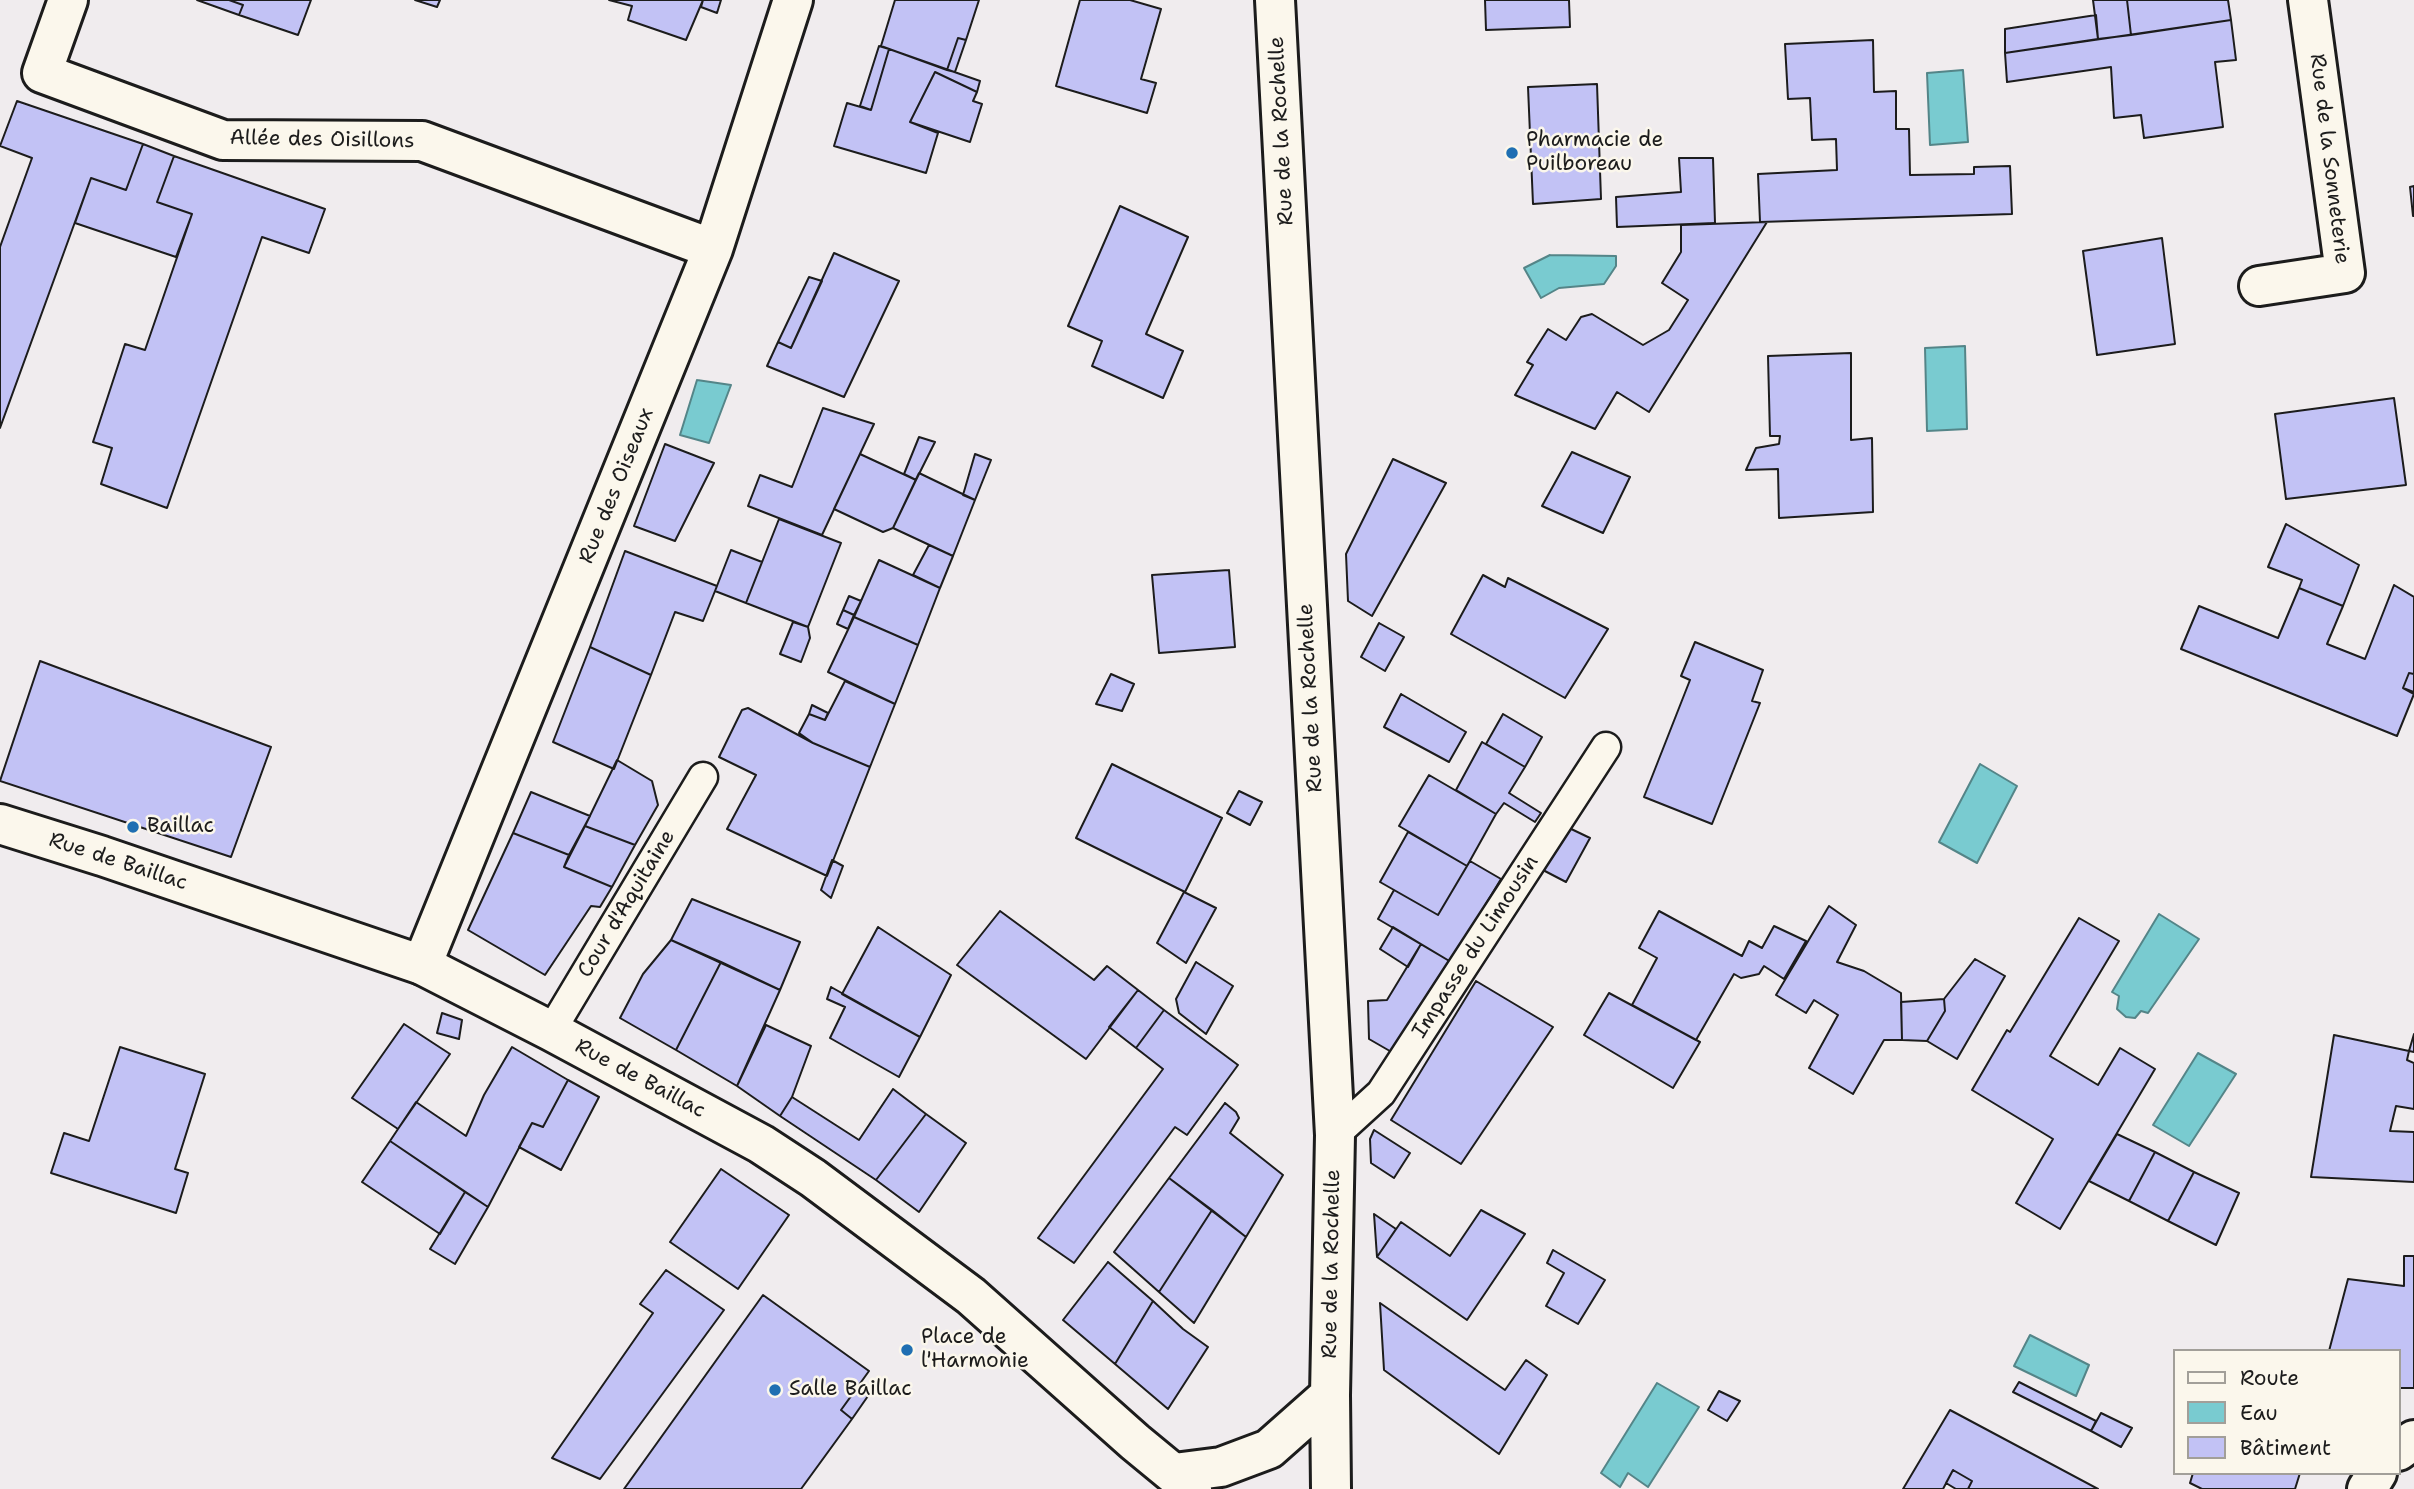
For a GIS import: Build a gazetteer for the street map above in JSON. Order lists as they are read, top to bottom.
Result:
{
  "streets": {
    "street": [
      "Rue de la Rochelle",
      "Allée des Oisillons",
      "Rue de la Sonneterie",
      "Rue des Oiseaux",
      "Rue de Baillac"
    ],
    "lane": ["Cour d'Aquitaine", "Impasse du Limousin"]
  },
  "crossings": [
    ["Rue de la Rochelle", "Impasse du Limousin"],
    ["Allée des Oisillons", "Rue des Oiseaux"],
    ["Rue des Oiseaux", "Rue de Baillac"],
    ["Rue de Baillac", "Cour d'Aquitaine"]
  ],
  "places": [
    "Pharmacie de Puilboreau",
    "Baillac",
    "Place de l'Harmonie",
    "Salle Baillac"
  ],
  "legend": ["Route", "Eau", "Bâtiment"]
}
